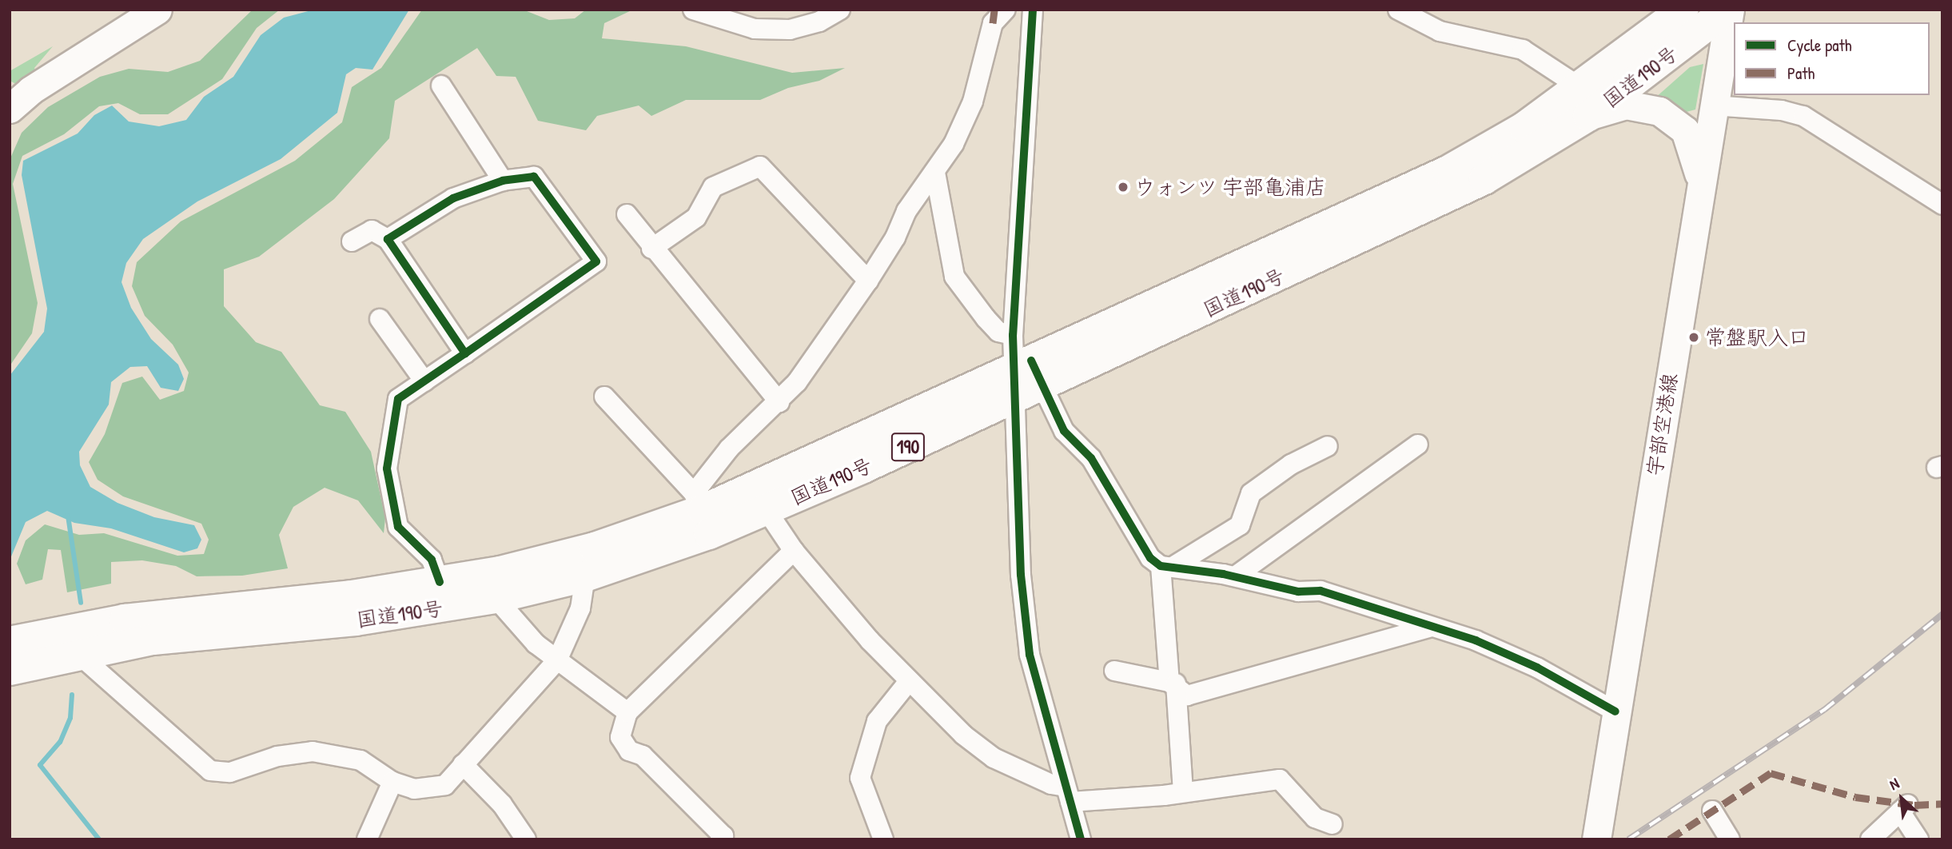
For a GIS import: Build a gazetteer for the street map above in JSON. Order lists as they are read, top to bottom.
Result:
{
  "streets": {
    "highway": ["国道190号", "190"],
    "main road": ["宇部空港線"]
  },
  "crossings": [
    ["国道190号", "宇部空港線"]
  ],
  "places": ["ウォンツ 宇部亀浦店", "常盤駅入口"],
  "legend": ["Cycle path", "Path"],
  "north": "top left"
}
